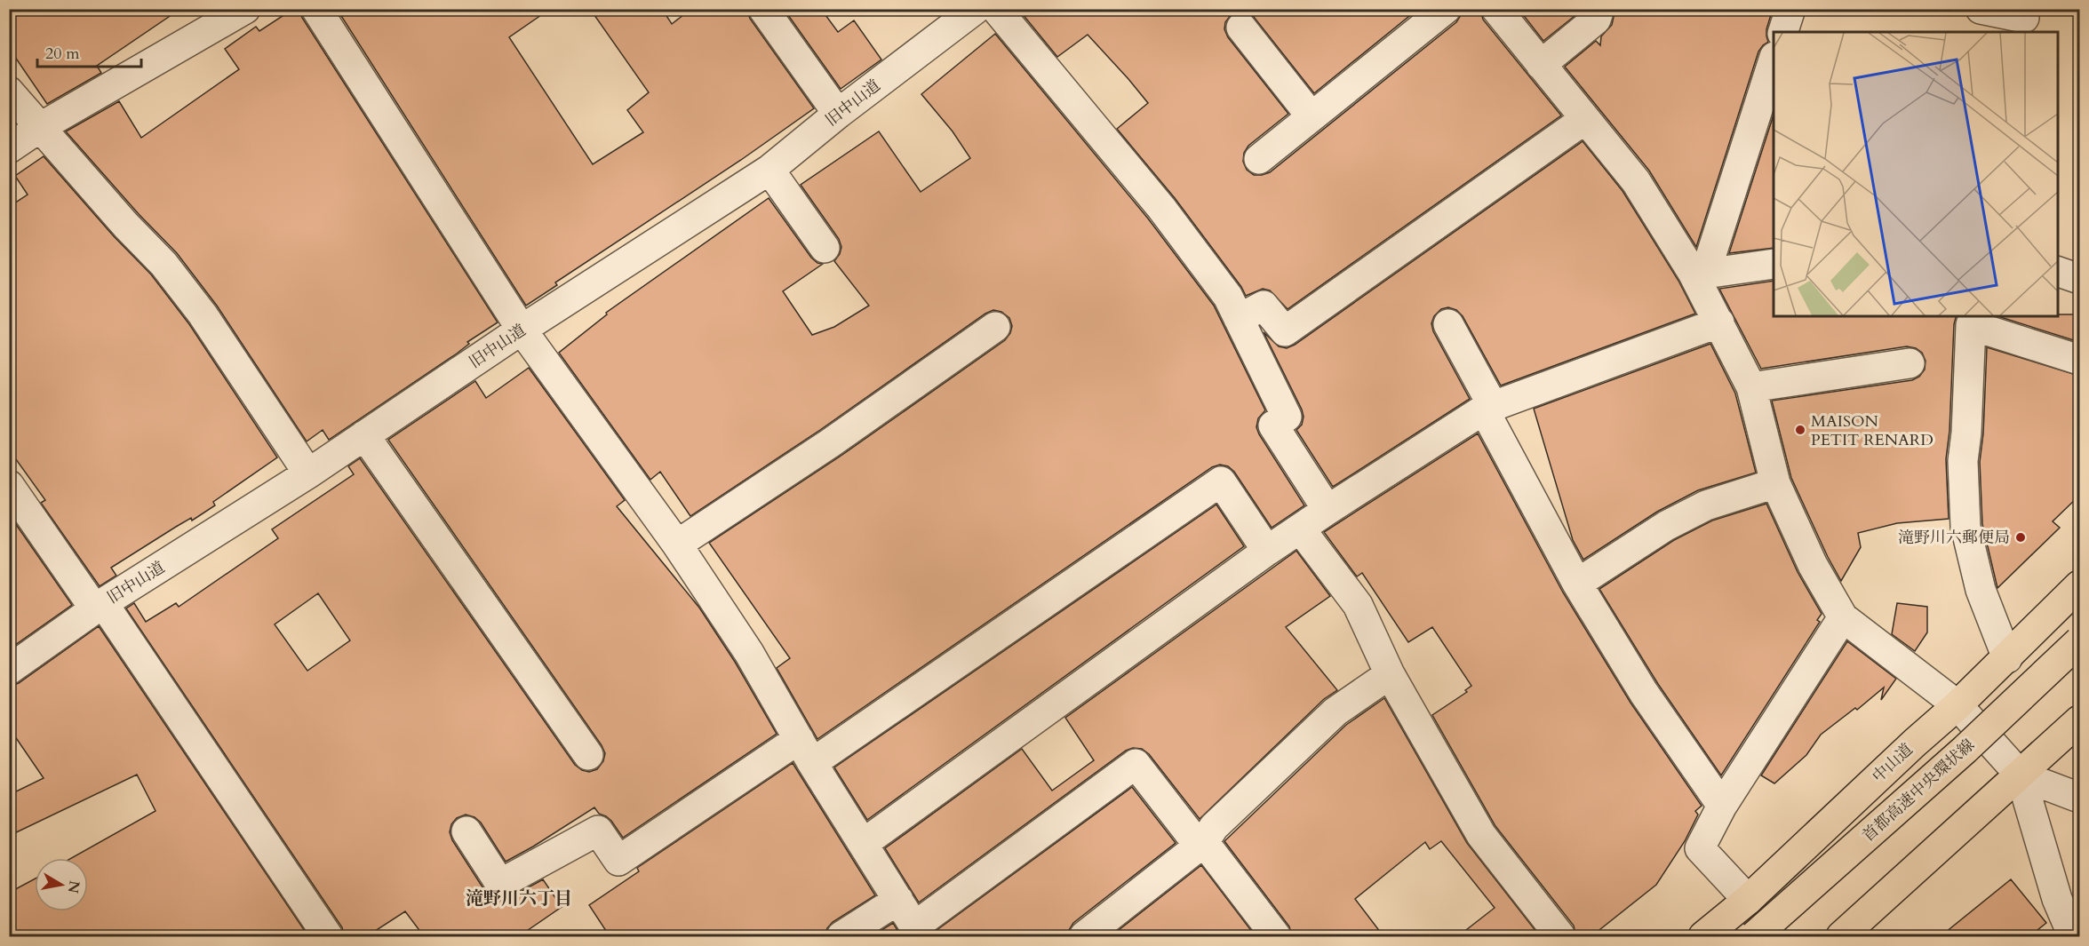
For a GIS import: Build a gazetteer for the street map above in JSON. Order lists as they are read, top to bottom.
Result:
{
  "streets": {
    "highway": ["中山道", "首都高速中央環状線"],
    "street": ["旧中山道"]
  },
  "districts": ["滝野川六丁目"],
  "places": ["MAISON PETIT RENARD", "滝野川六郵便局"],
  "scale_bar": "20 m",
  "north": "right"
}
